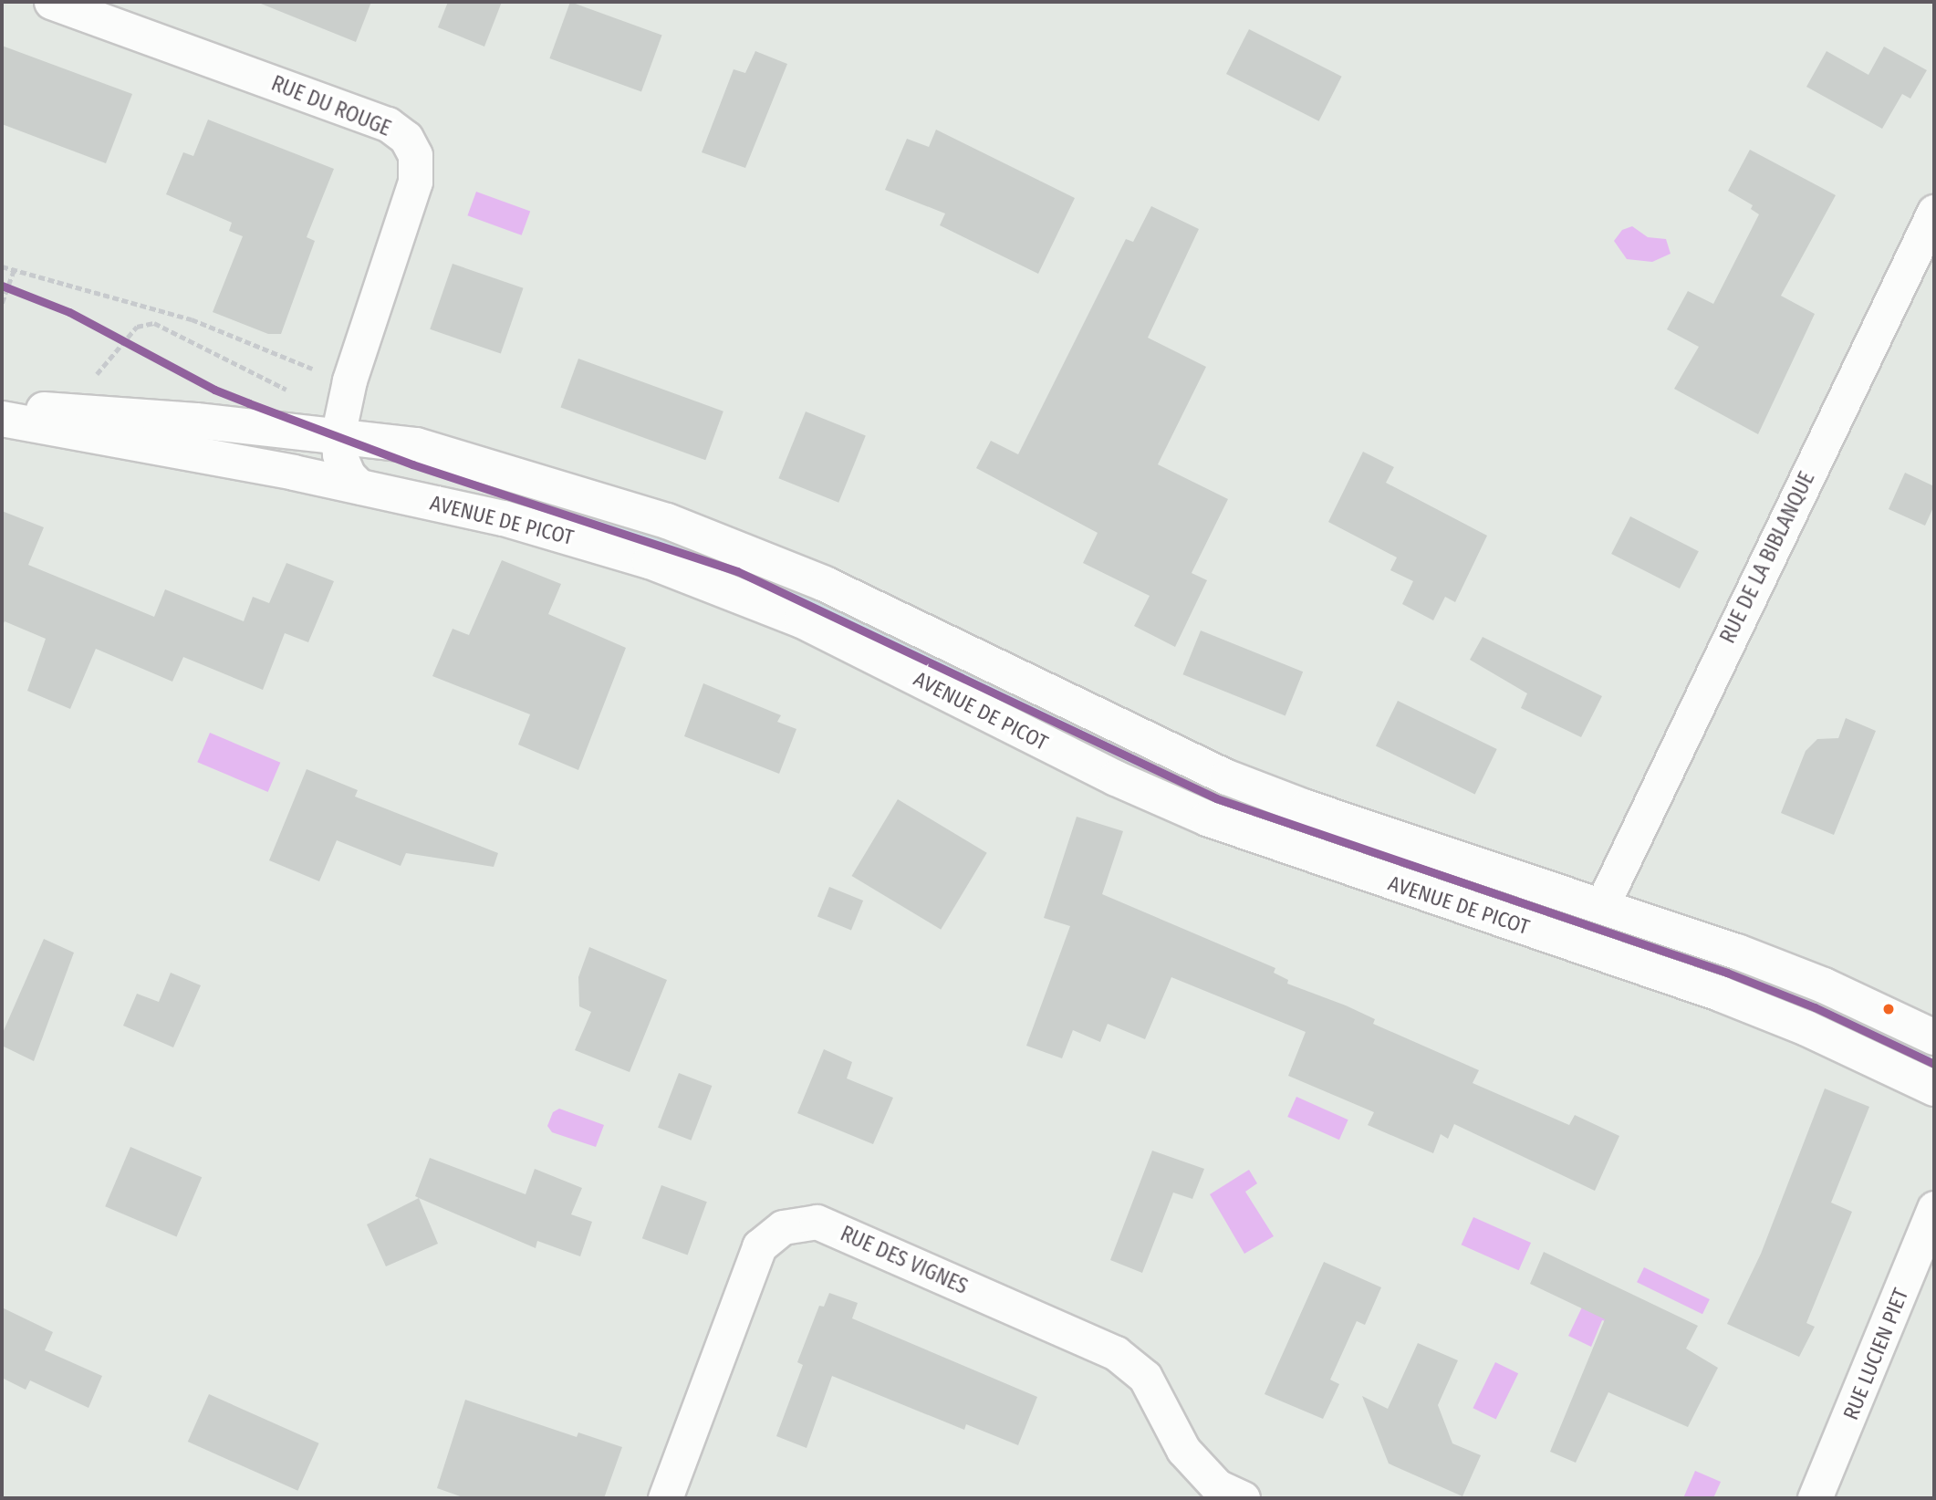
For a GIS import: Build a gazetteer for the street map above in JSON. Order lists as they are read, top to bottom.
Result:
{
  "streets": {
    "street": [
      "RUE DU ROUGE",
      "AVENUE DE PICOT",
      "RUE DE LA BIBLANQUE",
      "RUE DES VIGNES",
      "RUE LUCIEN PIET"
    ]
  },
  "crossings": [
    ["RUE DU ROUGE", "AVENUE DE PICOT"],
    ["AVENUE DE PICOT", "RUE DE LA BIBLANQUE"]
  ]
}
